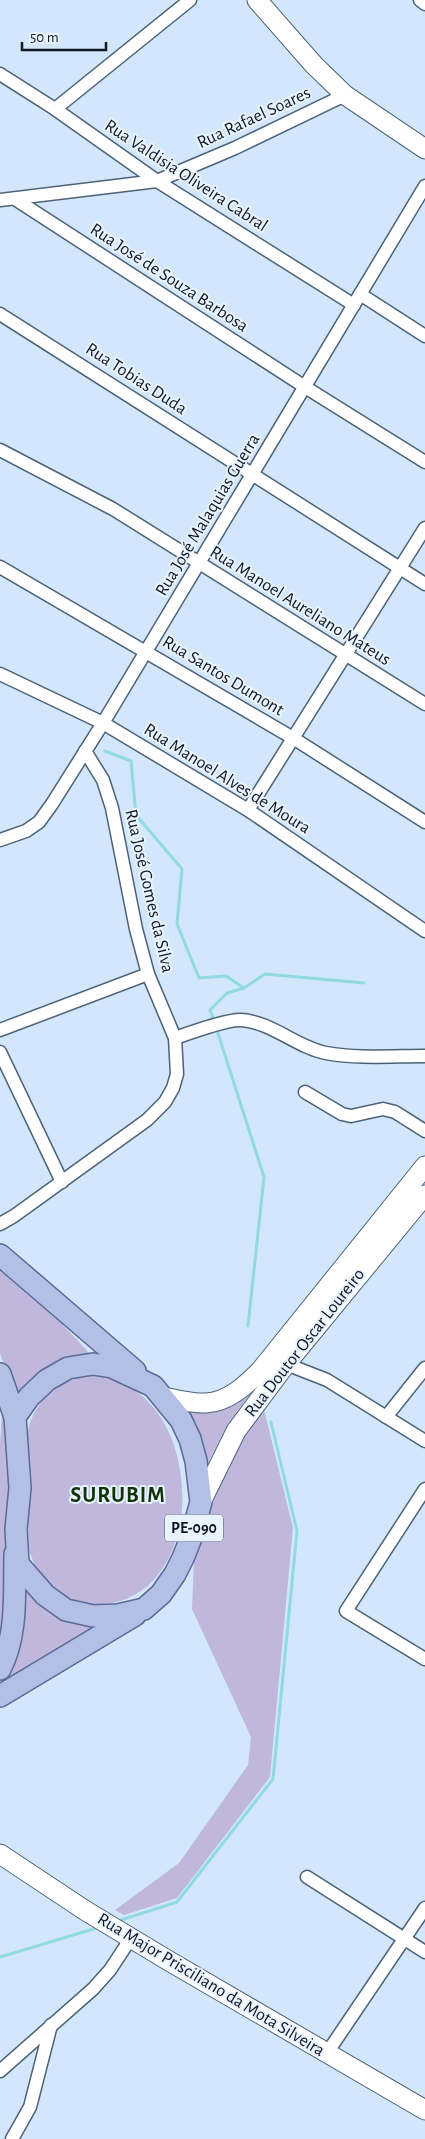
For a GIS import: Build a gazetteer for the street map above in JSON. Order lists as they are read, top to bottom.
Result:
{
  "streets": {
    "main road": ["Rua Doutor Oscar Loureiro", "PE-090", "Rua Major Prisciliano da Mota Silveira"],
    "street": [
      "Rua Rafael Soares",
      "Rua Valdisia Oliveira Cabral",
      "Rua José de Souza Barbosa",
      "Rua Tobias Duda",
      "Rua José Malaquias Guerra",
      "Rua Manoel Aureliano Mateus",
      "Rua Santos Dumont",
      "Rua Manoel Alves de Moura",
      "Rua José Gomes da Silva"
    ]
  },
  "crossings": [
    ["Rua Rafael Soares", "Rua Valdisia Oliveira Cabral"],
    ["Rua Rafael Soares", "Rua José de Souza Barbosa"],
    ["Rua Valdisia Oliveira Cabral", "Rua José Malaquias Guerra"],
    ["Rua José de Souza Barbosa", "Rua José Malaquias Guerra"],
    ["Rua Tobias Duda", "Rua José Malaquias Guerra"],
    ["Rua José Malaquias Guerra", "Rua Manoel Aureliano Mateus"],
    ["Rua José Malaquias Guerra", "Rua Santos Dumont"],
    ["Rua José Malaquias Guerra", "Rua Manoel Alves de Moura"],
    ["Rua José Malaquias Guerra", "Rua José Gomes da Silva"],
    ["Rua Doutor Oscar Loureiro", "PE-090"]
  ],
  "districts": ["SURUBIM"],
  "scale_bar": "50 m"
}
